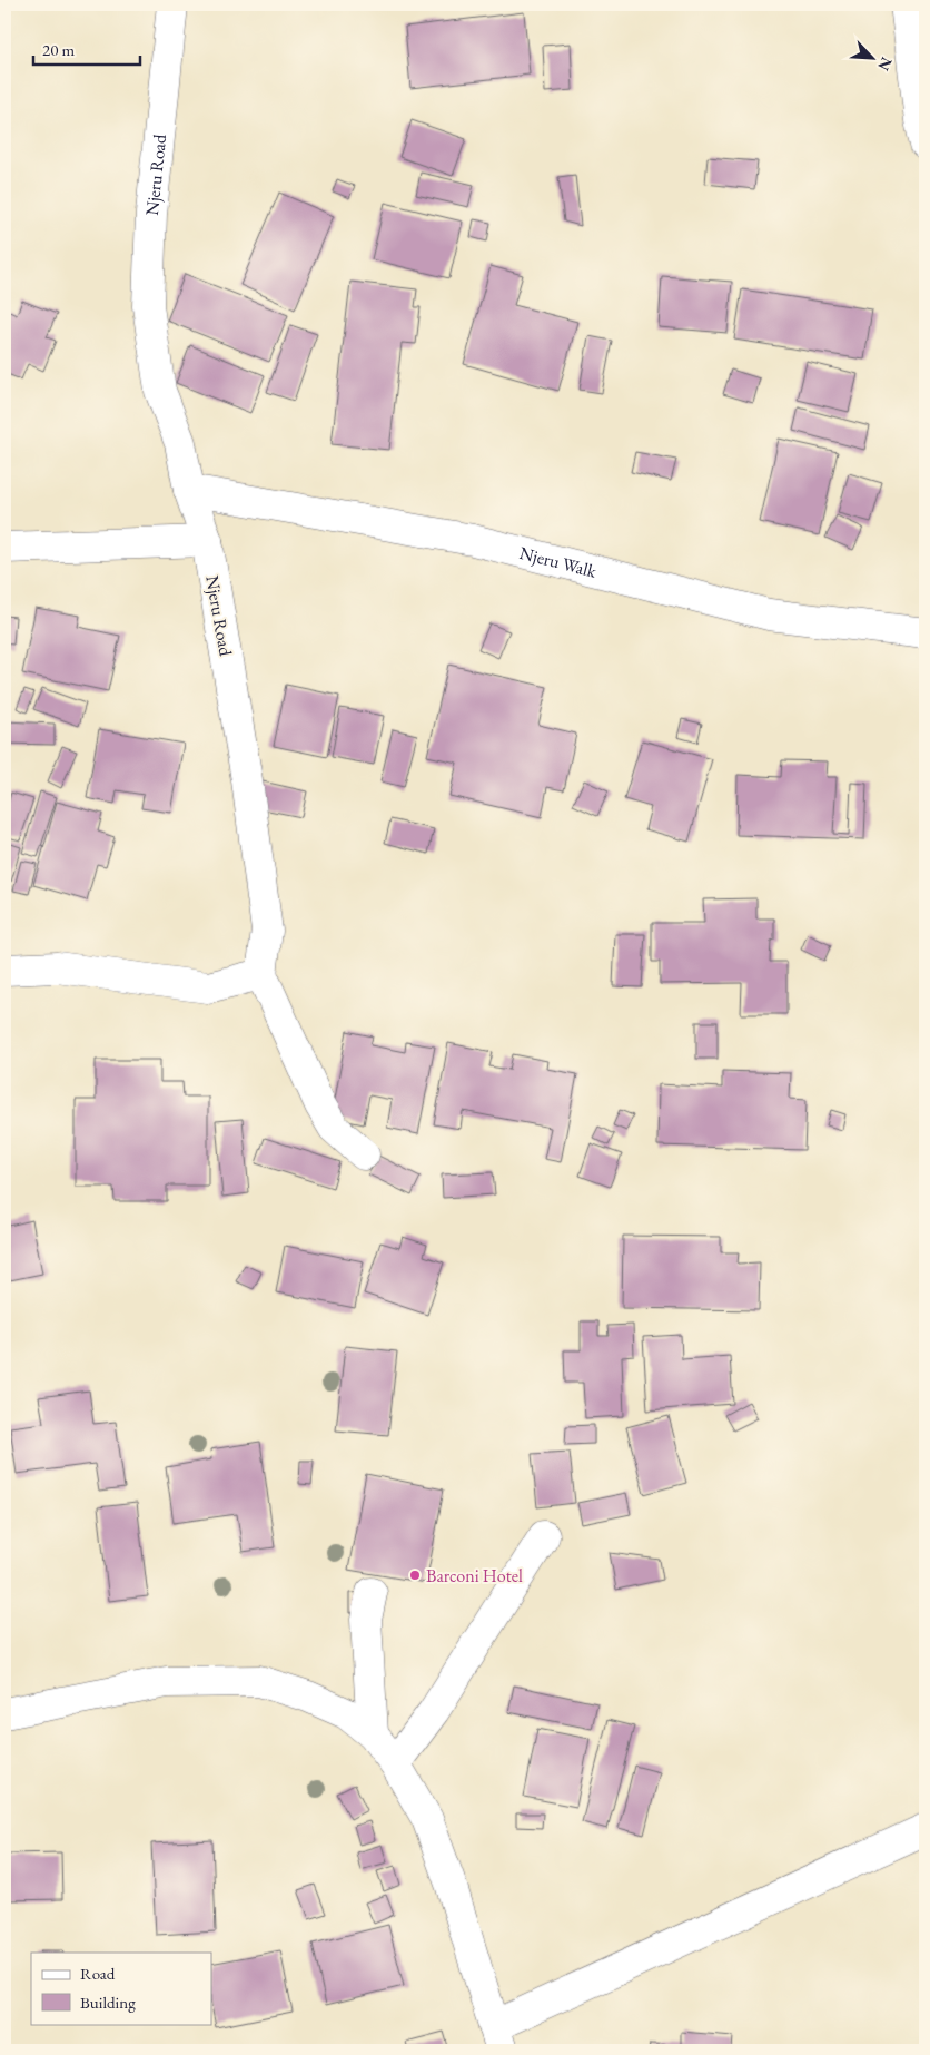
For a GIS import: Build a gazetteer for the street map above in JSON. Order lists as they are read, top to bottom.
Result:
{
  "streets": {
    "street": ["Njeru Road", "Njeru Walk"]
  },
  "crossings": [
    ["Njeru Road", "Njeru Walk"]
  ],
  "places": ["Barconi Hotel"],
  "legend": ["Road", "Building"],
  "scale_bar": "20 m",
  "north": "bottom right"
}
